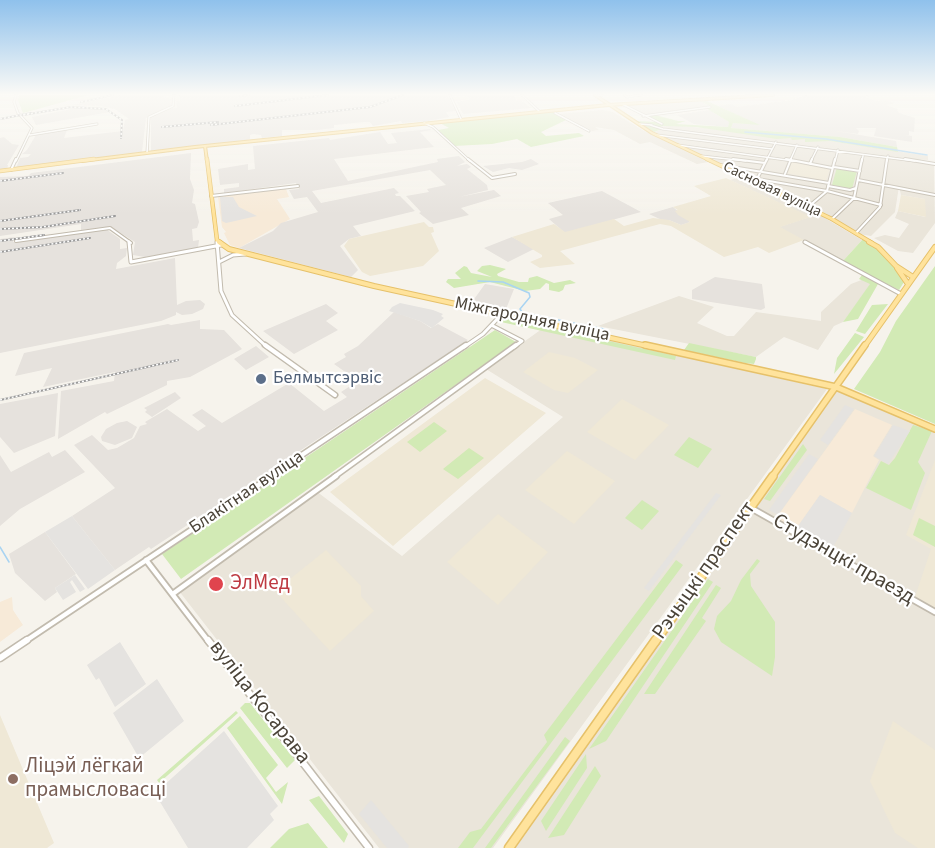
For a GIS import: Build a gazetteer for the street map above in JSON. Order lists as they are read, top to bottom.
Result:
{
  "streets": {
    "main road": ["Сасновая вуліца", "Міжгародняя вуліца", "Рэчыцкі праспект"],
    "street": ["Блакітная вуліца", "Студэнцкі праезд", "вуліца Косарава"]
  },
  "crossings": [
    ["Сасновая вуліца", "Рэчыцкі праспект"],
    ["Міжгародняя вуліца", "Блакітная вуліца"],
    ["Міжгародняя вуліца", "Рэчыцкі праспект"],
    ["Блакітная вуліца", "вуліца Косарава"],
    ["Студэнцкі праезд", "Рэчыцкі праспект"]
  ],
  "places": ["Белмытсэрвіс", "ЭлМед", "Ліцэй лёгкай прамысловасці"]
}
